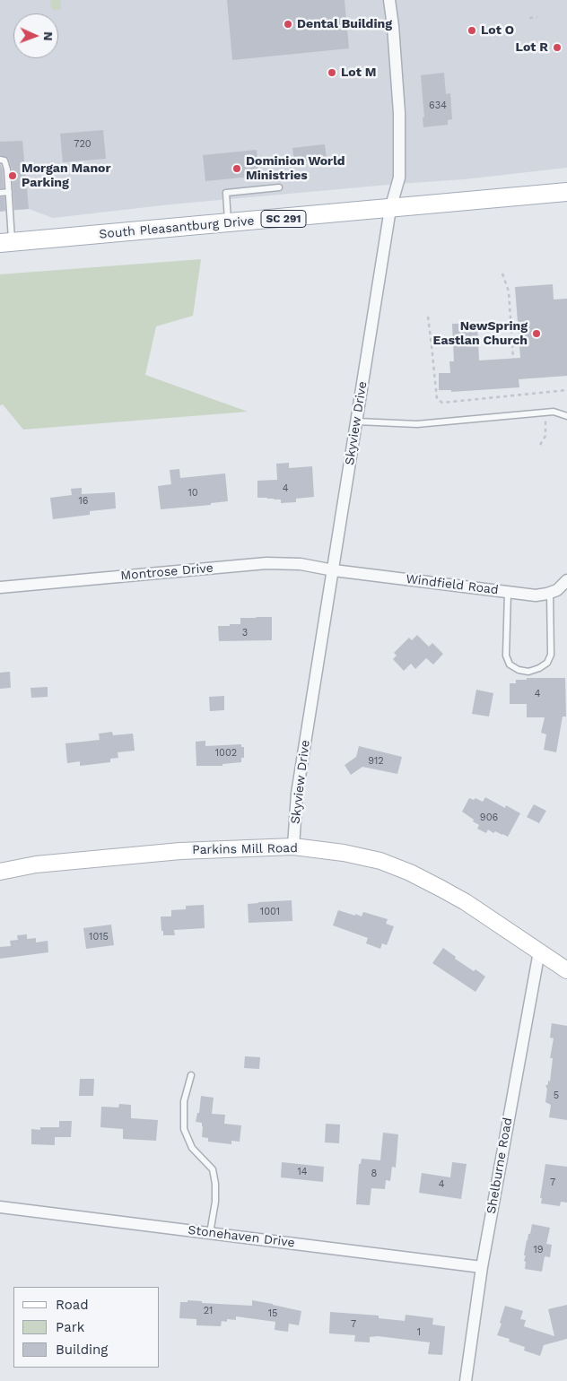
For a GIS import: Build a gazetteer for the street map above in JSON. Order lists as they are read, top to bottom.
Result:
{
  "streets": {
    "main road": ["SC 291", "South Pleasantburg Drive"],
    "street": [
      "Skyview Drive",
      "Montrose Drive",
      "Windfield Road",
      "Parkins Mill Road",
      "Shelburne Road",
      "Stonehaven Drive"
    ]
  },
  "crossings": [
    ["South Pleasantburg Drive", "Skyview Drive"],
    ["Skyview Drive", "Montrose Drive"],
    ["Skyview Drive", "Windfield Road"],
    ["Skyview Drive", "Parkins Mill Road"],
    ["Montrose Drive", "Windfield Road"],
    ["Parkins Mill Road", "Shelburne Road"],
    ["Shelburne Road", "Stonehaven Drive"]
  ],
  "places": [
    "Dental Building",
    "Lot O",
    "Lot R",
    "Lot M",
    "Dominion World Ministries",
    "Morgan Manor Parking",
    "NewSpring Eastlan Church"
  ],
  "house_numbers": [
    "634",
    "720",
    "4",
    "10",
    "16",
    "3",
    "4",
    "1002",
    "912",
    "906",
    "1001",
    "1015",
    "5",
    "14",
    "8",
    "7",
    "4",
    "19",
    "21",
    "15",
    "7",
    "1"
  ],
  "legend": ["Road", "Park", "Building"],
  "north": "right"
}
